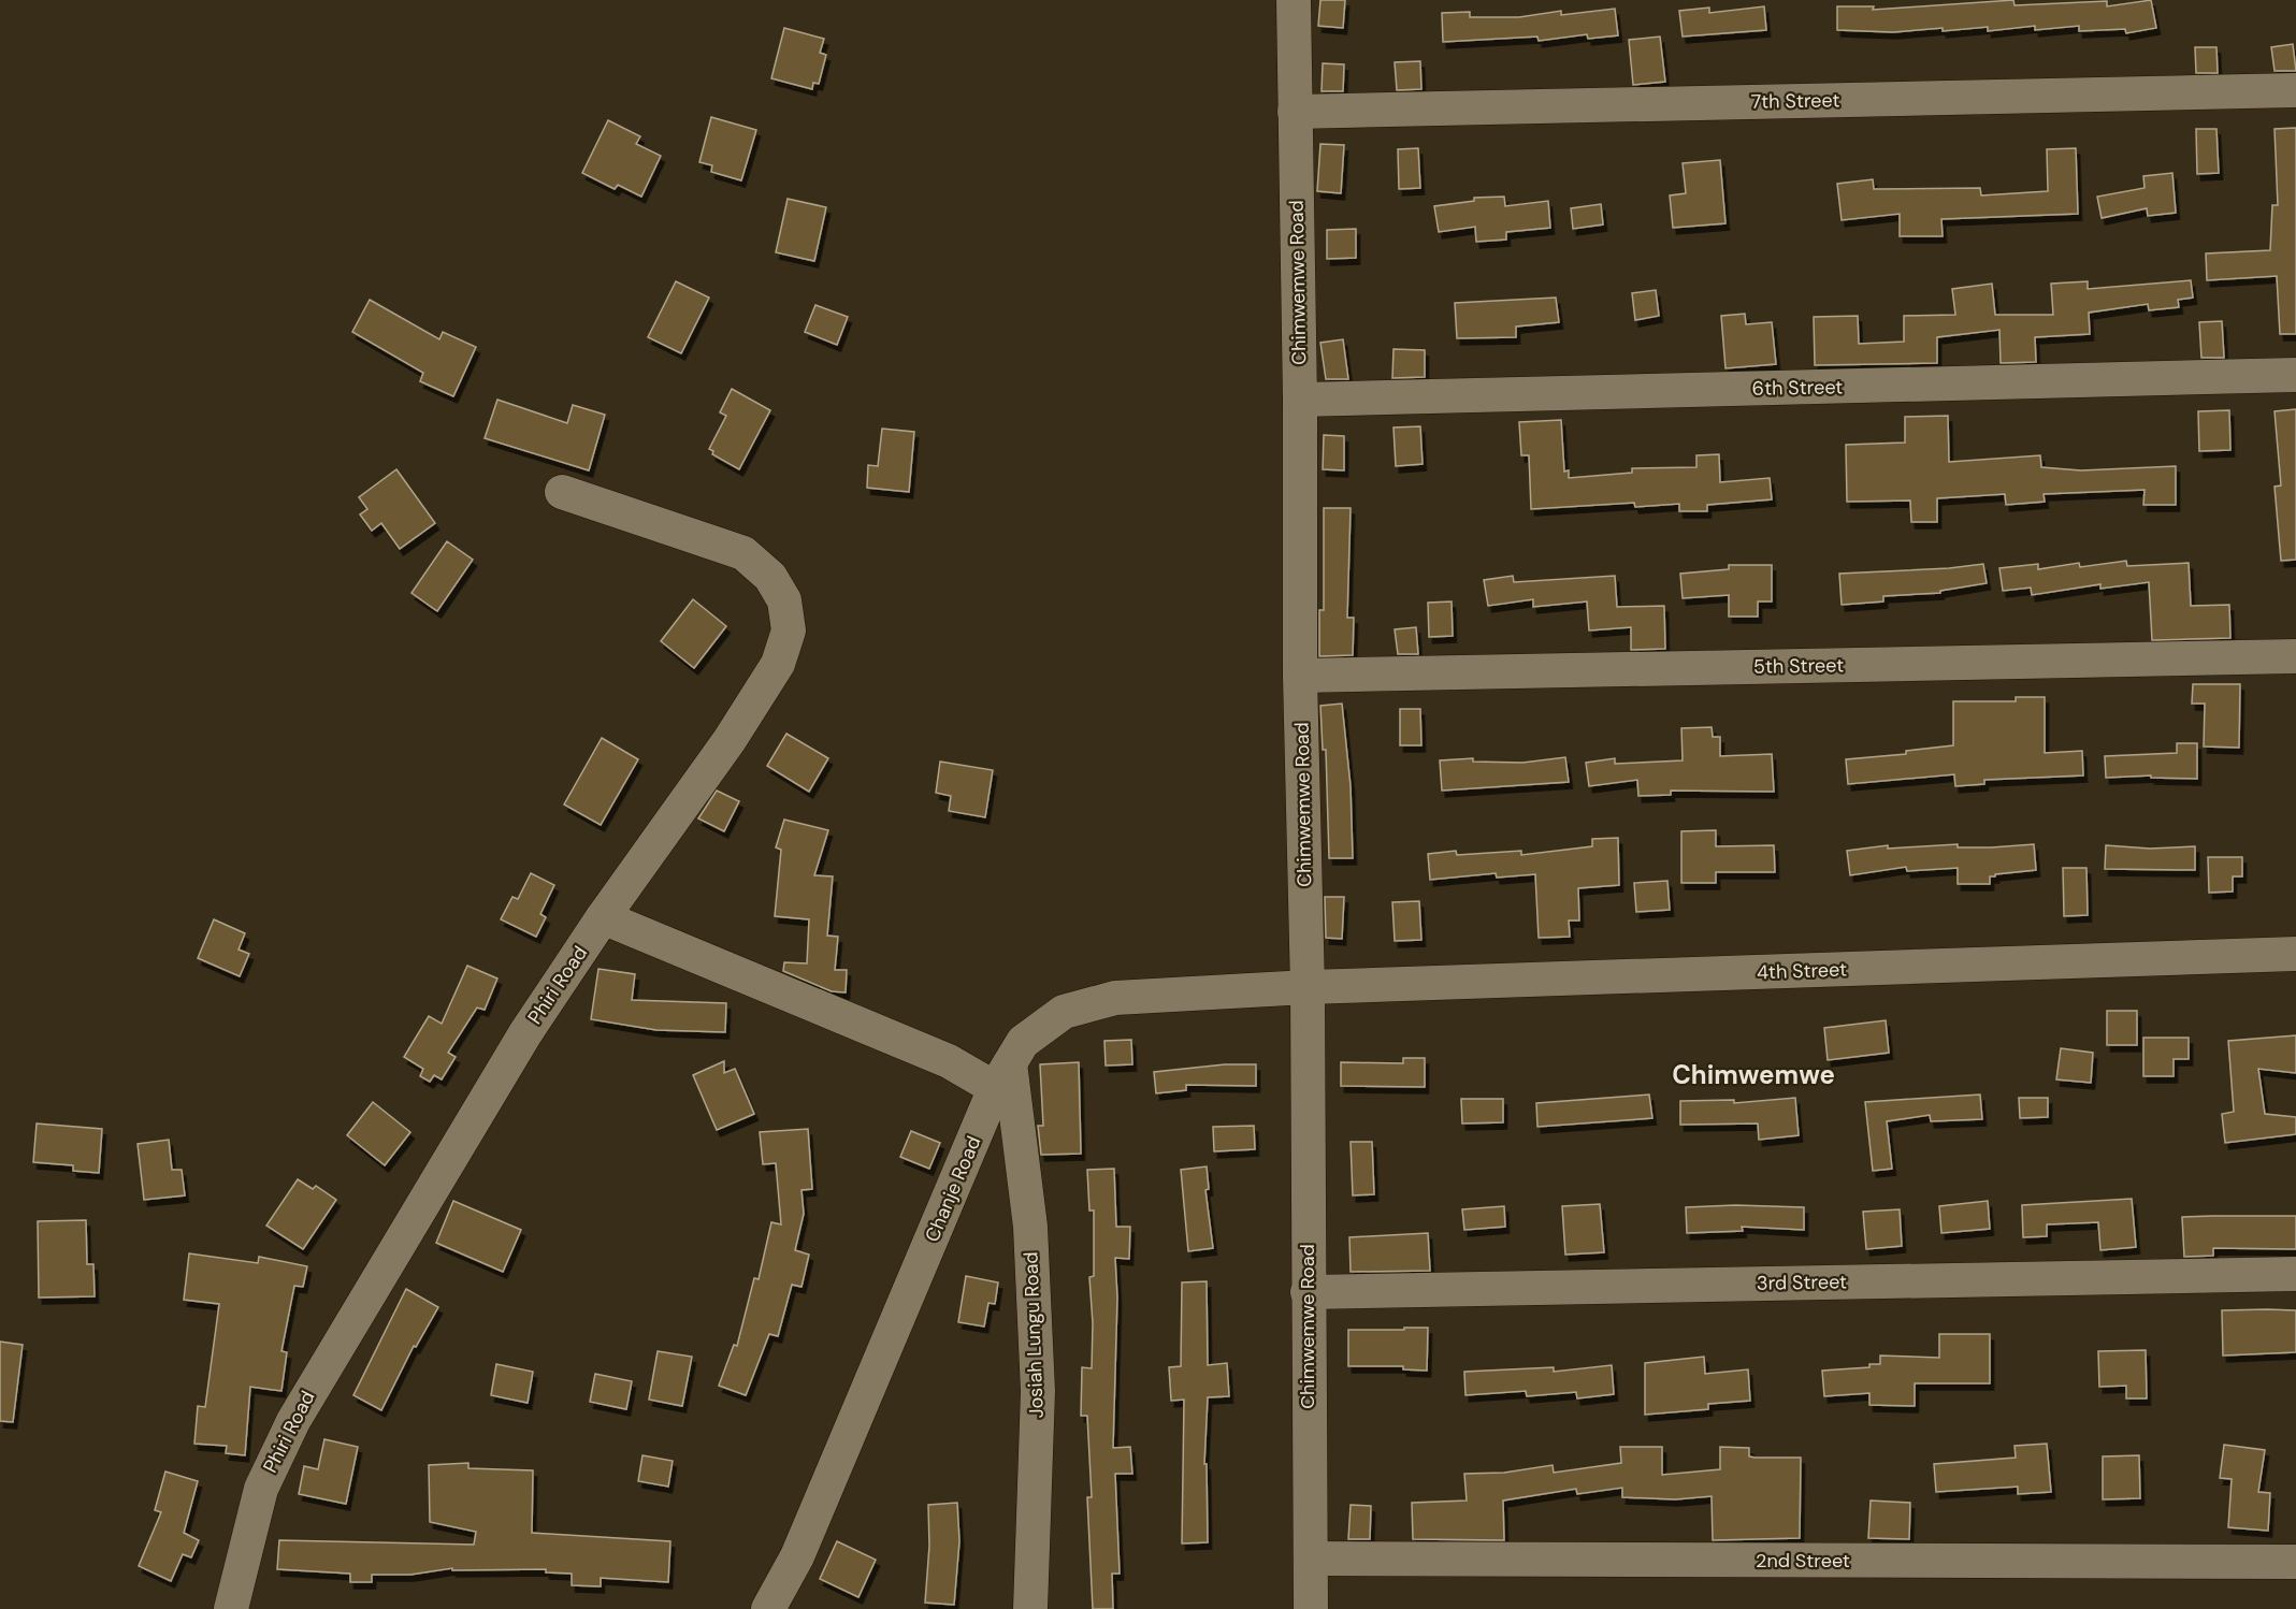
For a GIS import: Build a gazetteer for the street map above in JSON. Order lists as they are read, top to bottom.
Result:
{
  "streets": {
    "street": [
      "7th Street",
      "Chimwemwe Road",
      "6th Street",
      "5th Street",
      "4th Street",
      "Phiri Road",
      "Chanje Road",
      "3rd Street",
      "Josiah Lungu Road",
      "2nd Street"
    ]
  },
  "crossings": [
    ["7th Street", "Chimwemwe Road"],
    ["Chimwemwe Road", "6th Street"],
    ["Chimwemwe Road", "5th Street"],
    ["Chimwemwe Road", "4th Street"],
    ["Chimwemwe Road", "Chanje Road"],
    ["Chimwemwe Road", "3rd Street"],
    ["Chimwemwe Road", "2nd Street"],
    ["4th Street", "Chanje Road"],
    ["Chanje Road", "Josiah Lungu Road"]
  ],
  "districts": ["Chimwemwe"]
}
